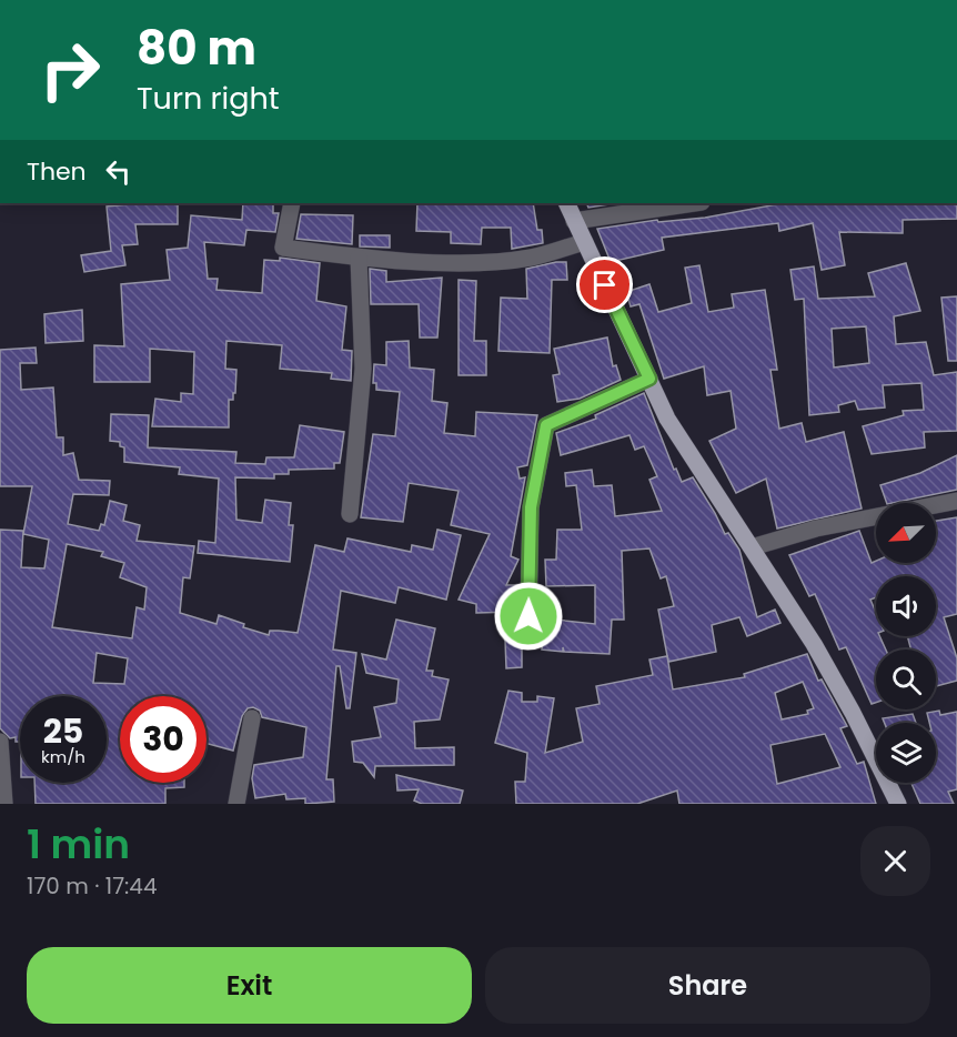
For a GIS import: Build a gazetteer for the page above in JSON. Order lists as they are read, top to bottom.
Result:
{
  "north": "bottom left",
  "page": {
    "turn": ["80 m", "Turn right"],
    "then": "Then",
    "speed": "25 km/h",
    "limit": "30",
    "heading": ["1 min", "170 m · 17:44"],
    "buttons": ["Exit", "Share"]
  }
}
